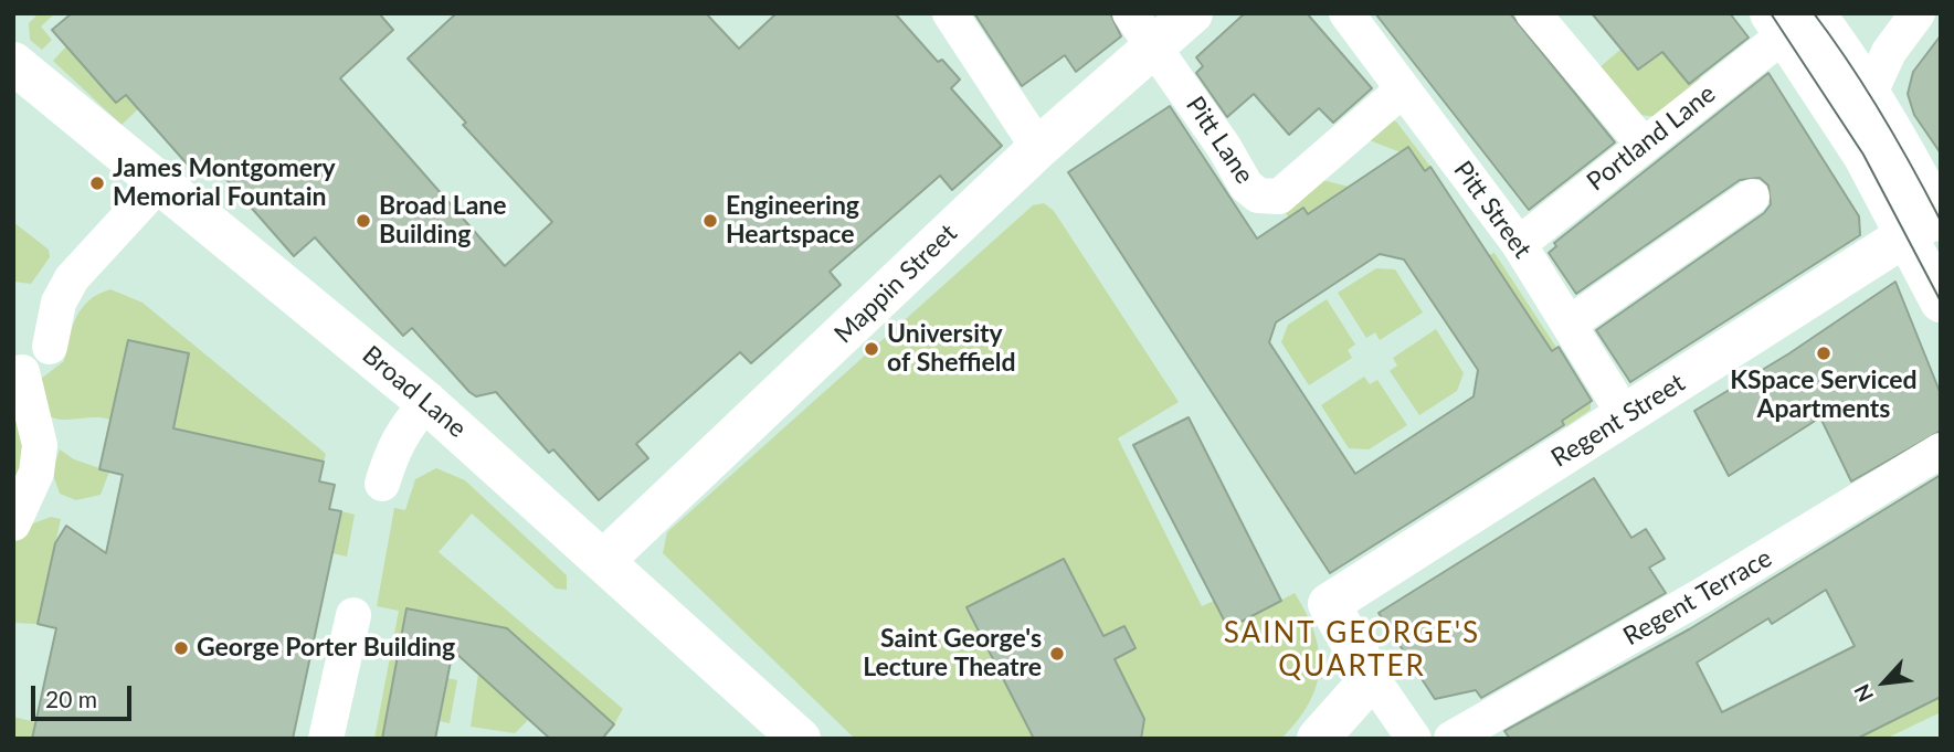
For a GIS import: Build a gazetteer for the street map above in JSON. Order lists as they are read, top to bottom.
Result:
{
  "streets": {
    "street": [
      "Portland Lane",
      "Pitt Lane",
      "Pitt Street",
      "Mappin Street",
      "Broad Lane",
      "Regent Street",
      "Regent Terrace"
    ]
  },
  "crossings": [
    ["Portland Lane", "Pitt Street"],
    ["Pitt Lane", "Pitt Street"],
    ["Pitt Lane", "Mappin Street"],
    ["Pitt Street", "Regent Street"],
    ["Mappin Street", "Broad Lane"]
  ],
  "districts": ["SAINT GEORGE'S QUARTER"],
  "places": [
    "James Montgomery Memorial Fountain",
    "Broad Lane Building",
    "Engineering Heartspace",
    "University of Sheffield",
    "KSpace Serviced Apartments",
    "George Porter Building",
    "Saint George's Lecture Theatre"
  ],
  "scale_bar": "20 m",
  "north": "bottom left"
}
